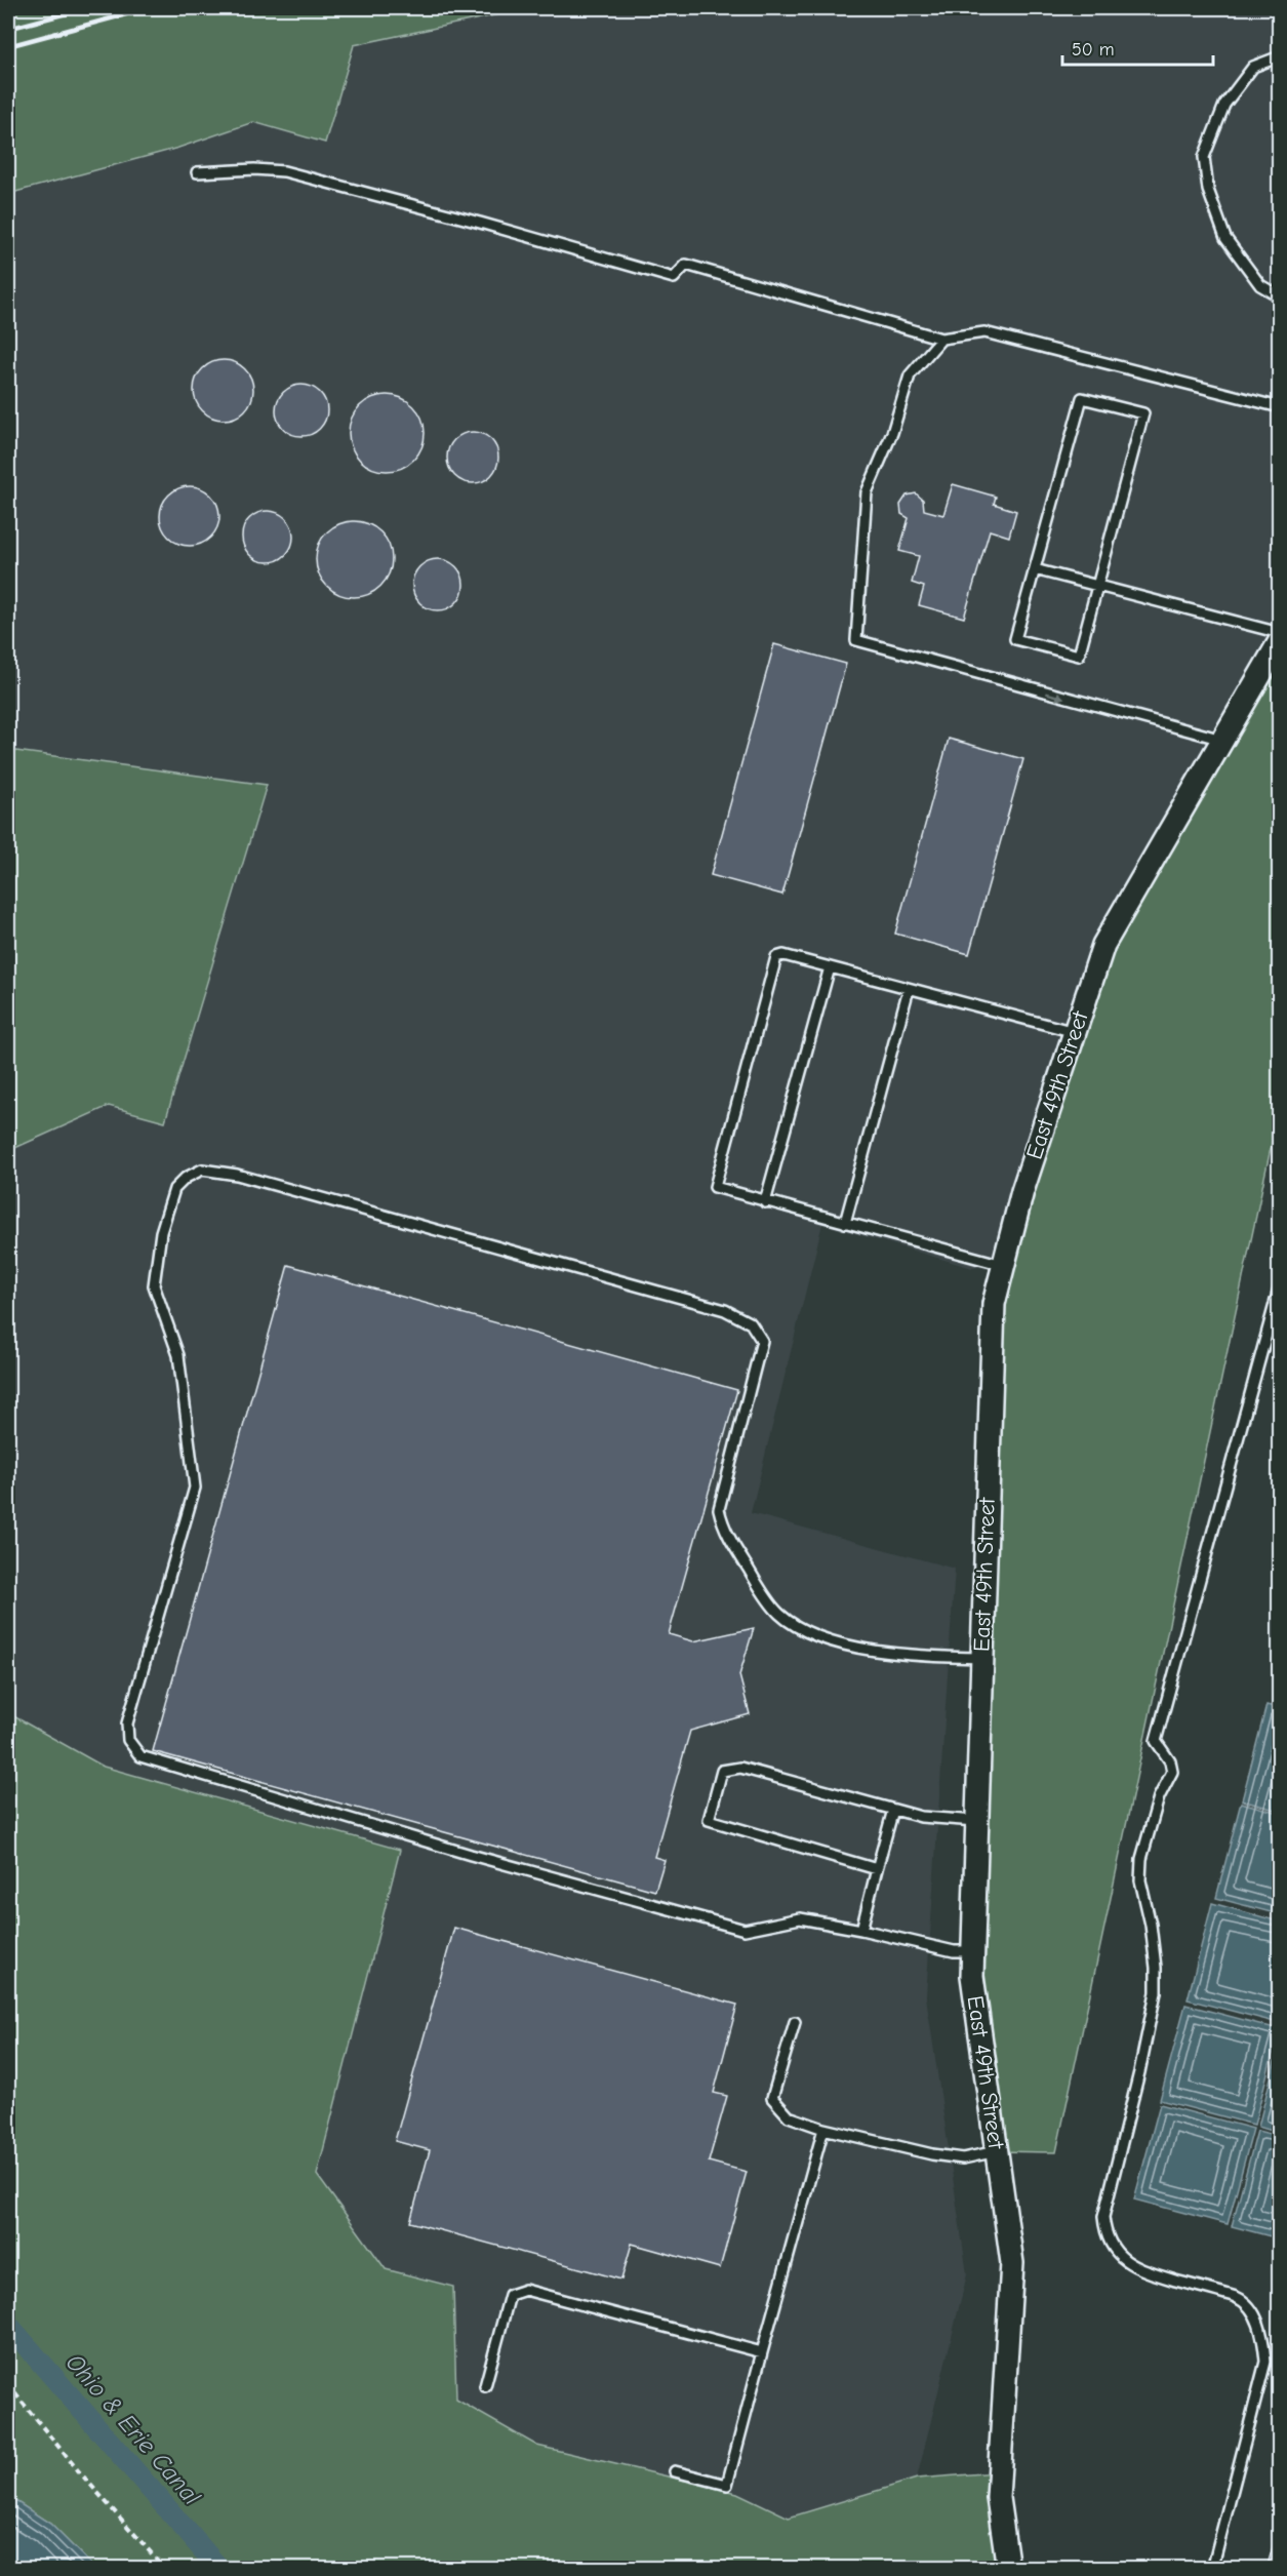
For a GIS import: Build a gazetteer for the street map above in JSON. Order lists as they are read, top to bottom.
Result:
{
  "streets": {
    "street": ["East 49th Street"]
  },
  "water": ["Ohio & Erie Canal"],
  "scale_bar": "50 m"
}
